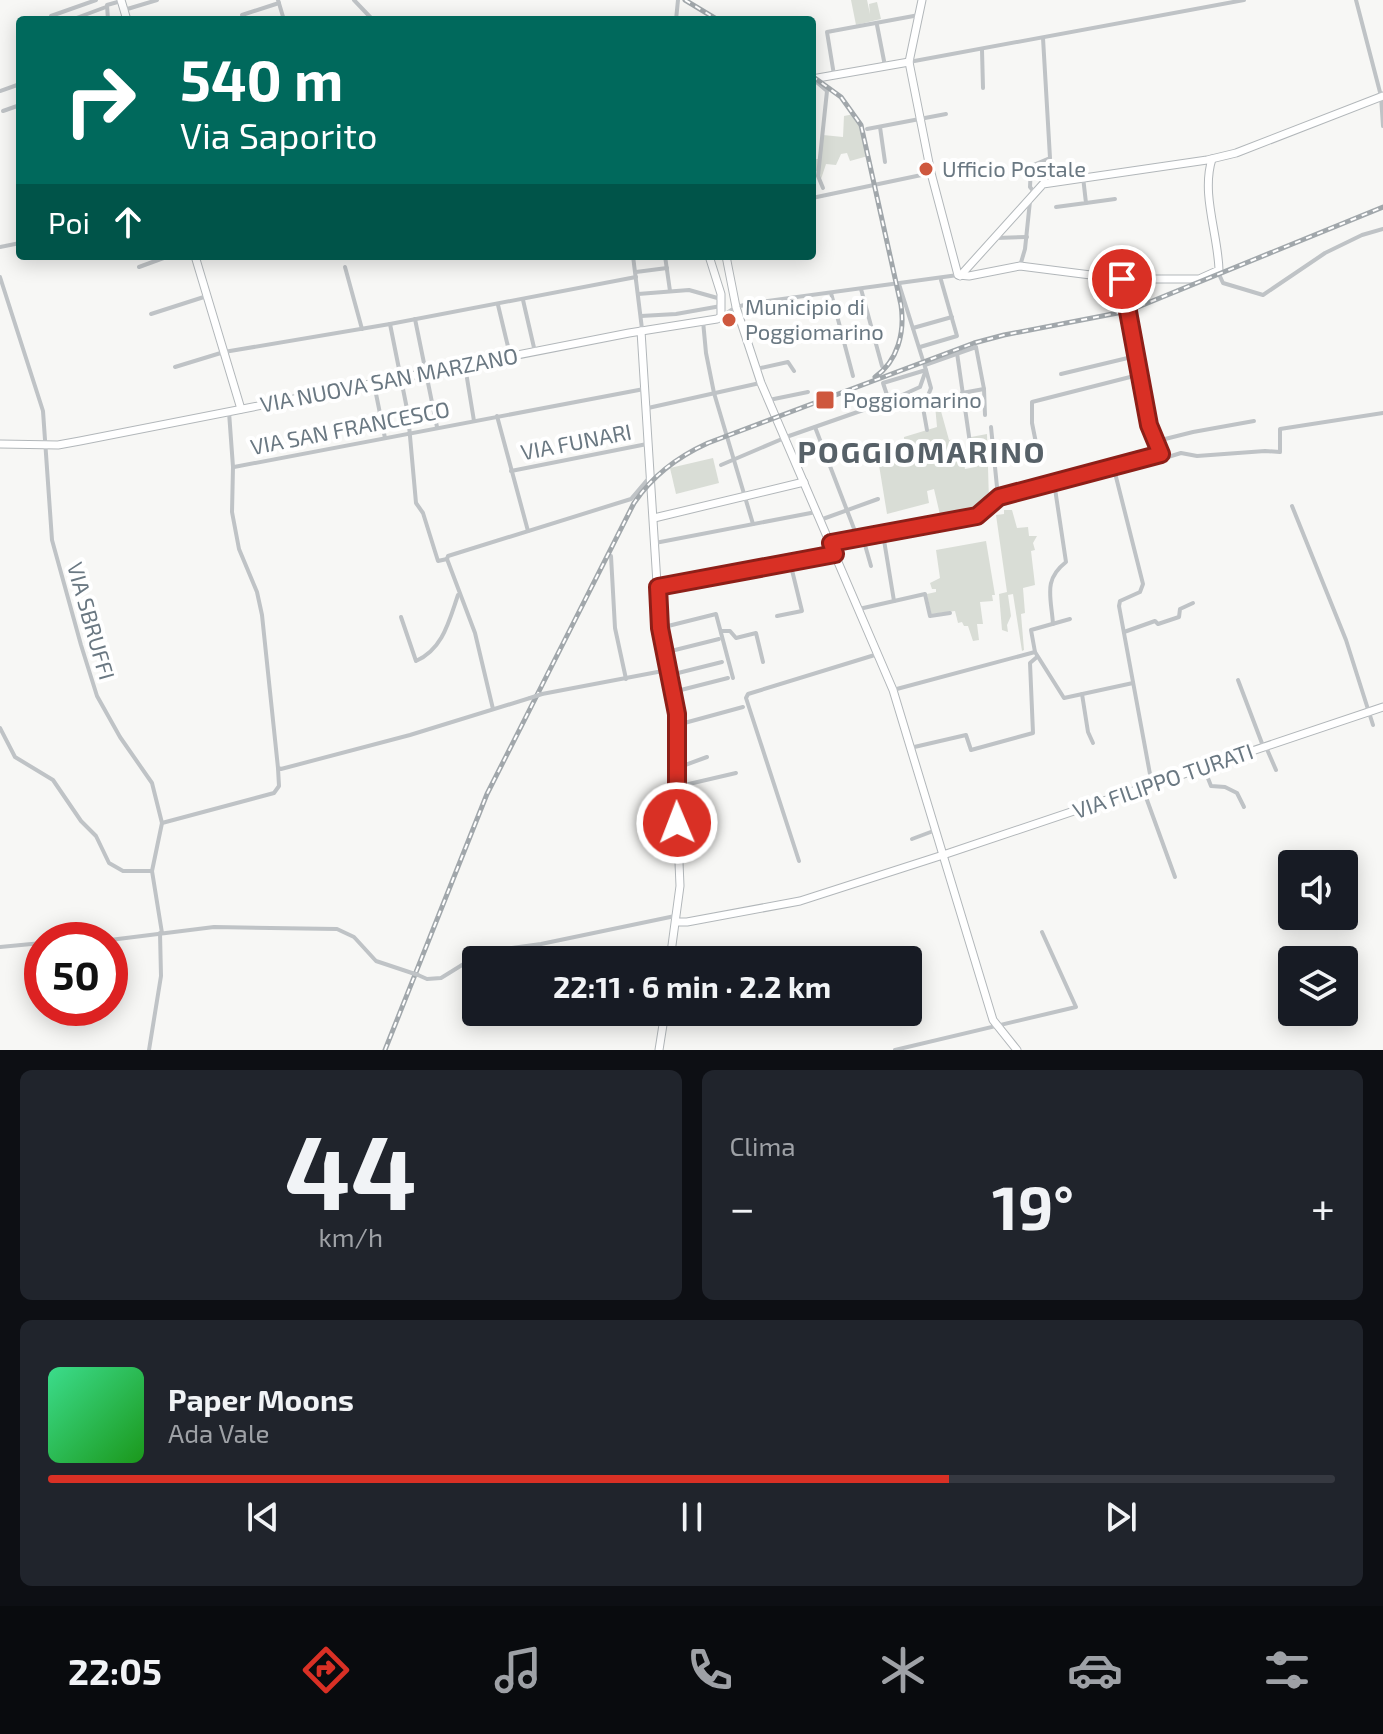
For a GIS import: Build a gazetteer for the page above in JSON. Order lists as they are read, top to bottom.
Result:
{
  "streets": {
    "street": [
      "VIA NUOVA SAN MARZANO",
      "VIA SAN FRANCESCO",
      "VIA FUNARI",
      "VIA SBRUFFI",
      "VIA FILIPPO TURATI"
    ]
  },
  "crossings": [
    ["VIA NUOVA SAN MARZANO", "VIA SBRUFFI"]
  ],
  "districts": ["POGGIOMARINO"],
  "places": {
    "other": ["Ufficio Postale", "Municipio di Poggiomarino"],
    "transit": ["Poggiomarino"]
  },
  "page": {
    "turn": ["540 m", "Via Saporito"],
    "then": "Poi",
    "limit": "50",
    "trip": "22:11 · 6 min · 2.2 km",
    "tile": [
      ["44", "km/h"],
      "Clima"
    ],
    "heat": ["−", "19°", "+"],
    "song": ["Paper Moons", "Ada Vale"],
    "tabs": "22:05"
  }
}
